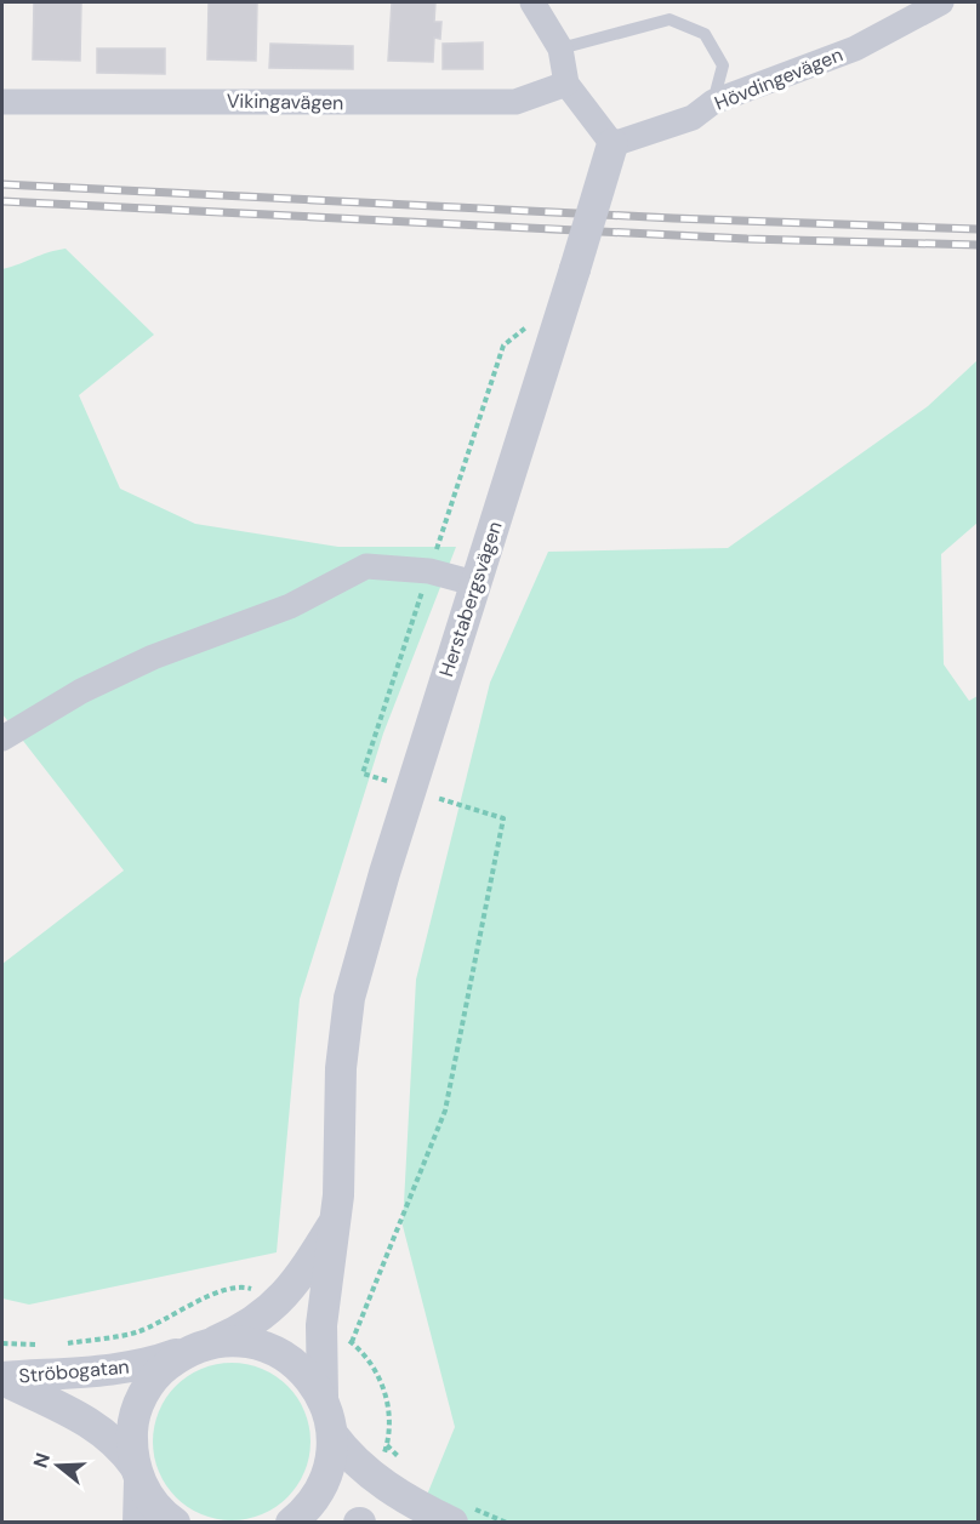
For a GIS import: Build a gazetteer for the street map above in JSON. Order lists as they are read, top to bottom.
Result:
{
  "streets": {
    "street": [
      "Hövdingevägen",
      "Vikingavägen",
      "Herstabergsvägen",
      "Ströbogatan"
    ]
  },
  "crossings": [
    ["Hövdingevägen", "Herstabergsvägen"],
    ["Herstabergsvägen", "Ströbogatan"]
  ],
  "north": "left"
}
